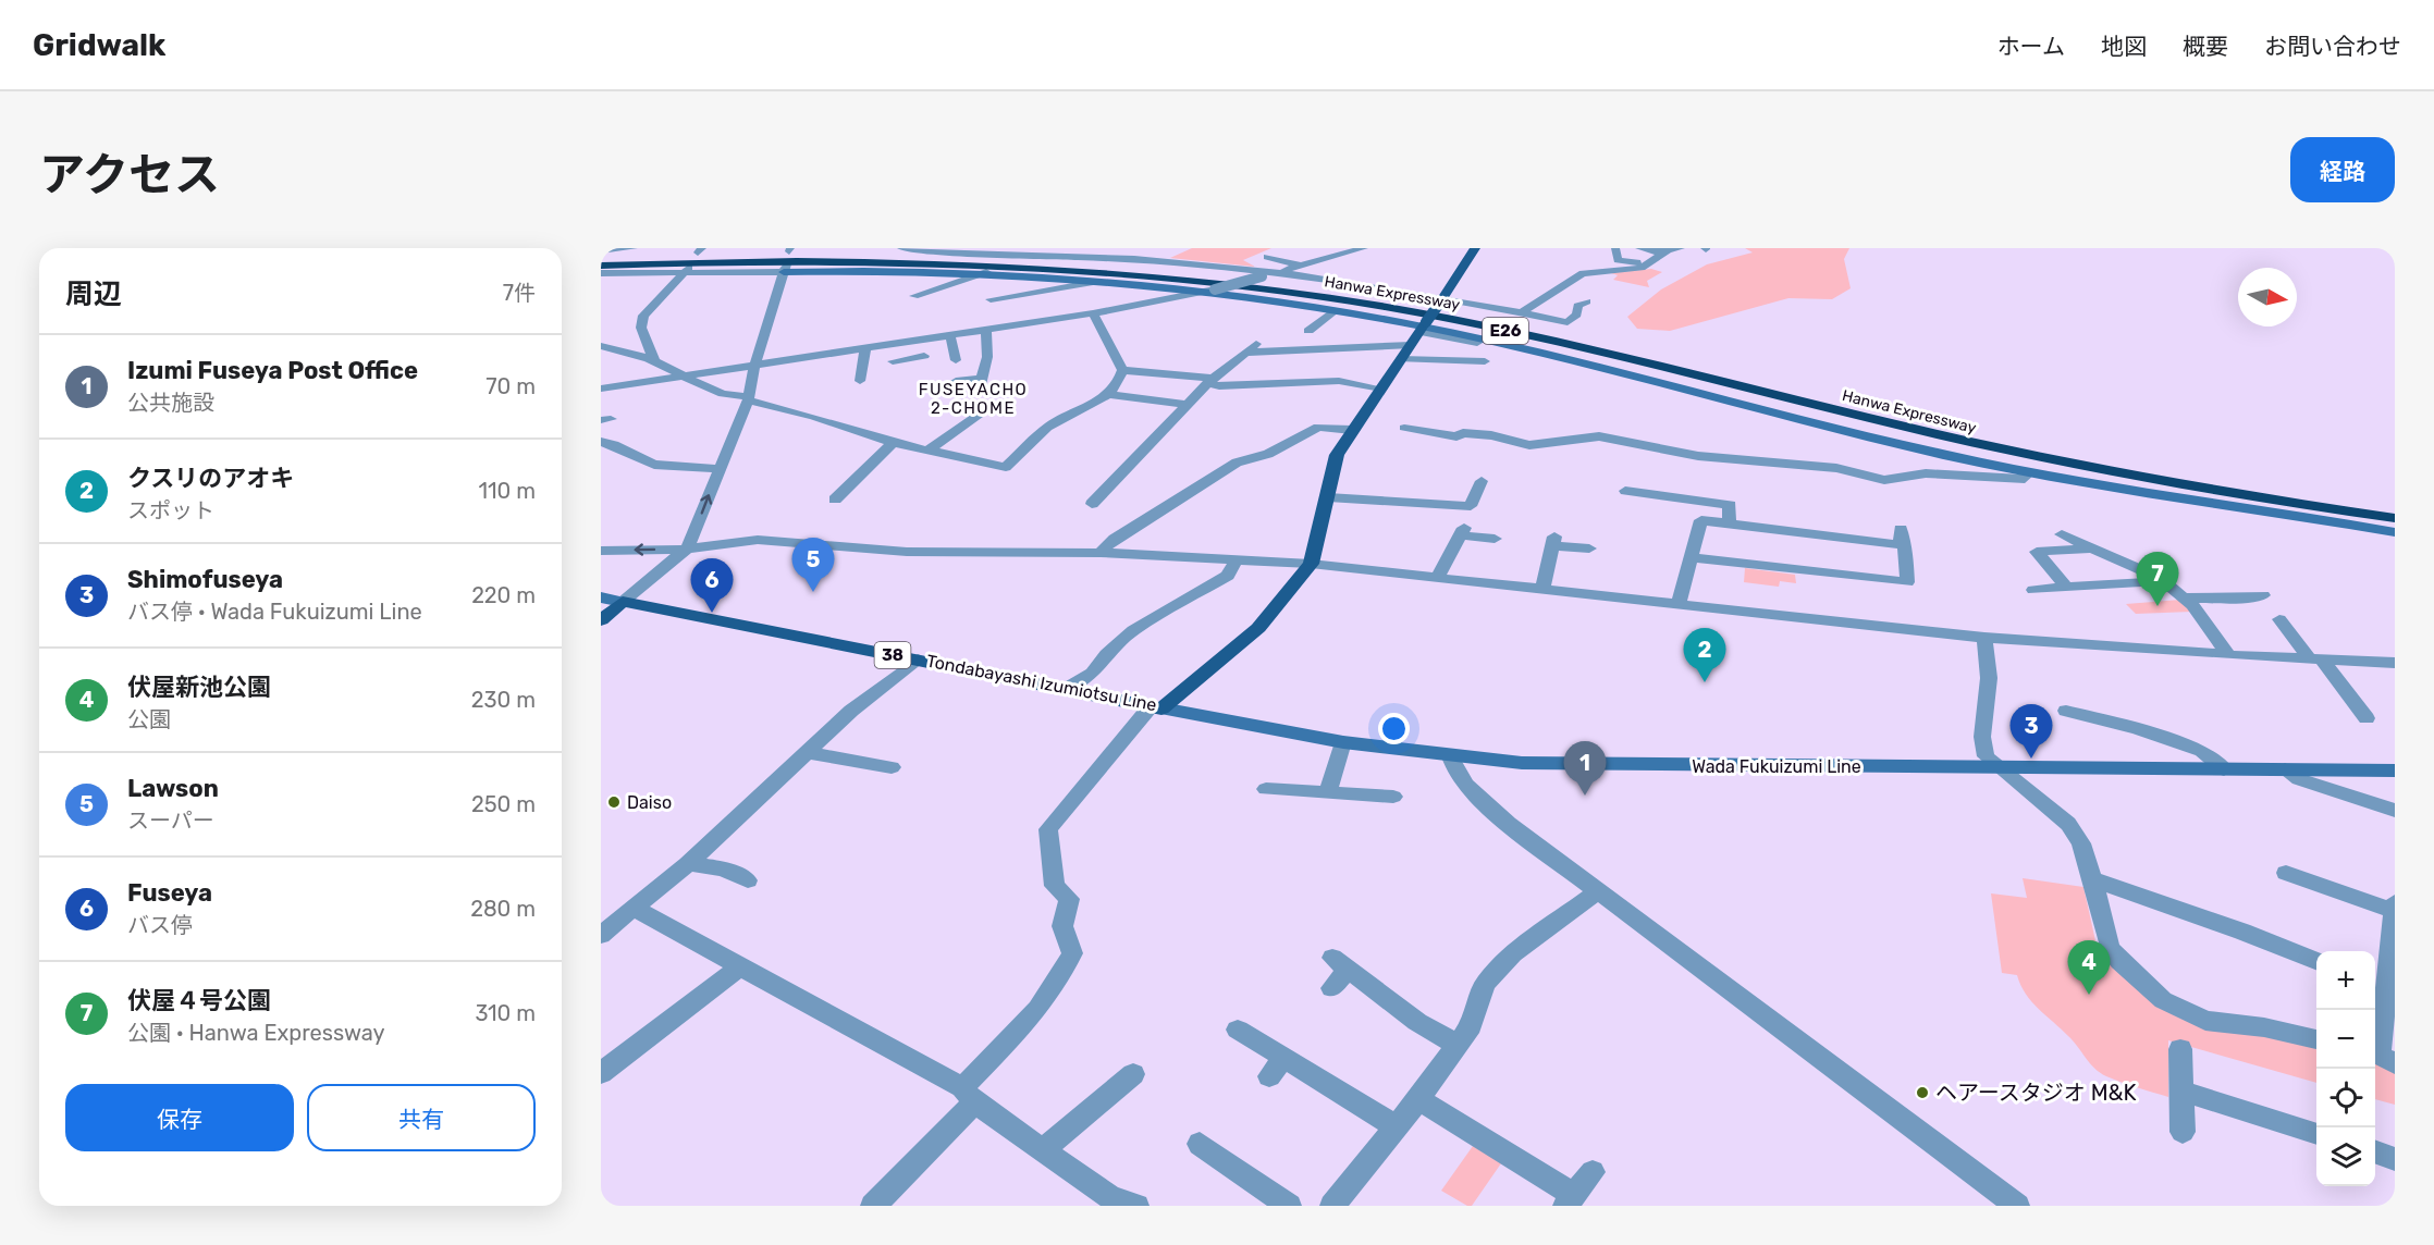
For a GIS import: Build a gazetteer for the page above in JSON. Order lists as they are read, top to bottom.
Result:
{
  "streets": {
    "highway": ["Hanwa Expressway", "E26"],
    "main road": ["38", "Tondabayashi Izumiotsu Line"],
    "street": ["Wada Fukuizumi Line"]
  },
  "crossings": [
    ["Tondabayashi Izumiotsu Line", "Wada Fukuizumi Line"]
  ],
  "districts": ["FUSEYACHO 2-CHOME"],
  "places": ["Daiso", "ヘアースタジオ M&K"],
  "north": "right",
  "page": {
    "header": "Gridwalk",
    "nav": [
      "ホーム",
      "地図",
      "概要",
      "お問い合わせ"
    ],
    "title": "アクセス",
    "buttons": [
      "経路",
      ["保存", "共有"]
    ],
    "heading": ["周辺", "7件"],
    "list": [
      {
        "mark": "1",
        "name": "Izumi Fuseya Post Office",
        "note": "公共施設",
        "value": "70 m"
      },
      {
        "mark": "2",
        "name": "クスリのアオキ",
        "note": "スポット",
        "value": "110 m"
      },
      {
        "mark": "3",
        "name": "Shimofuseya",
        "note": "バス停 · Wada Fukuizumi Line",
        "value": "220 m"
      },
      {
        "mark": "4",
        "name": "伏屋新池公園",
        "note": "公園",
        "value": "230 m"
      },
      {
        "mark": "5",
        "name": "Lawson",
        "note": "スーパー",
        "value": "250 m"
      },
      {
        "mark": "6",
        "name": "Fuseya",
        "note": "バス停",
        "value": "280 m"
      },
      {
        "mark": "7",
        "name": "伏屋４号公園",
        "note": "公園 · Hanwa Expressway",
        "value": "310 m"
      }
    ],
    "pins": [
      "5",
      "7",
      "6",
      "2",
      "3",
      "1",
      "4"
    ],
    "map_buttons": ["+", "−"]
  }
}
